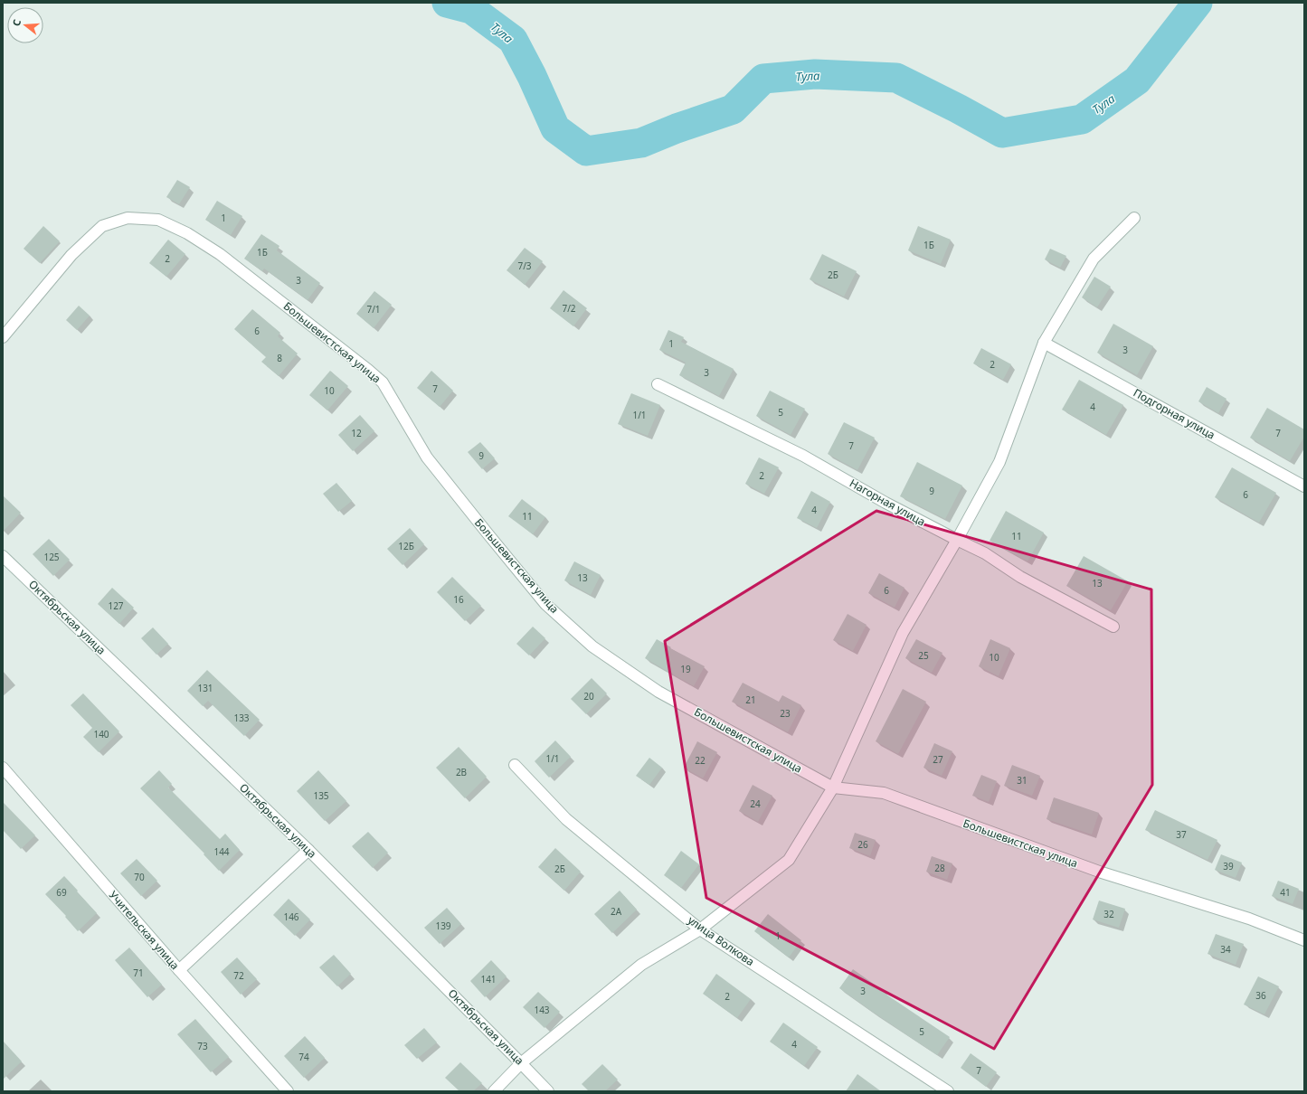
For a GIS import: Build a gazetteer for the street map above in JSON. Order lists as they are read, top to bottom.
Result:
{
  "streets": {
    "street": [
      "Большевистская улица",
      "Подгорная улица",
      "Нагорная улица",
      "Октябрьская улица",
      "Учительская улица",
      "улица Волкова"
    ]
  },
  "water": ["Тула"],
  "house_numbers": [
    "1",
    "1Б",
    "1Б",
    "2",
    "7/3",
    "2Б",
    "3",
    "7/2",
    "7/1",
    "6",
    "1",
    "3",
    "8",
    "2",
    "3",
    "7",
    "10",
    "4",
    "5",
    "1/1",
    "12",
    "7",
    "7",
    "9",
    "2",
    "9",
    "6",
    "4",
    "11",
    "11",
    "12Б",
    "125",
    "13",
    "13",
    "6",
    "16",
    "127",
    "25",
    "10",
    "19",
    "131",
    "20",
    "21",
    "23",
    "133",
    "140",
    "1/1",
    "27",
    "22",
    "2В",
    "31",
    "135",
    "24",
    "37",
    "26",
    "144",
    "39",
    "28",
    "2Б",
    "70",
    "69",
    "41",
    "2А",
    "32",
    "146",
    "139",
    "1",
    "34",
    "71",
    "72",
    "141",
    "3",
    "36",
    "2",
    "143",
    "5",
    "4",
    "73",
    "74",
    "7"
  ],
  "north": "left"
}
